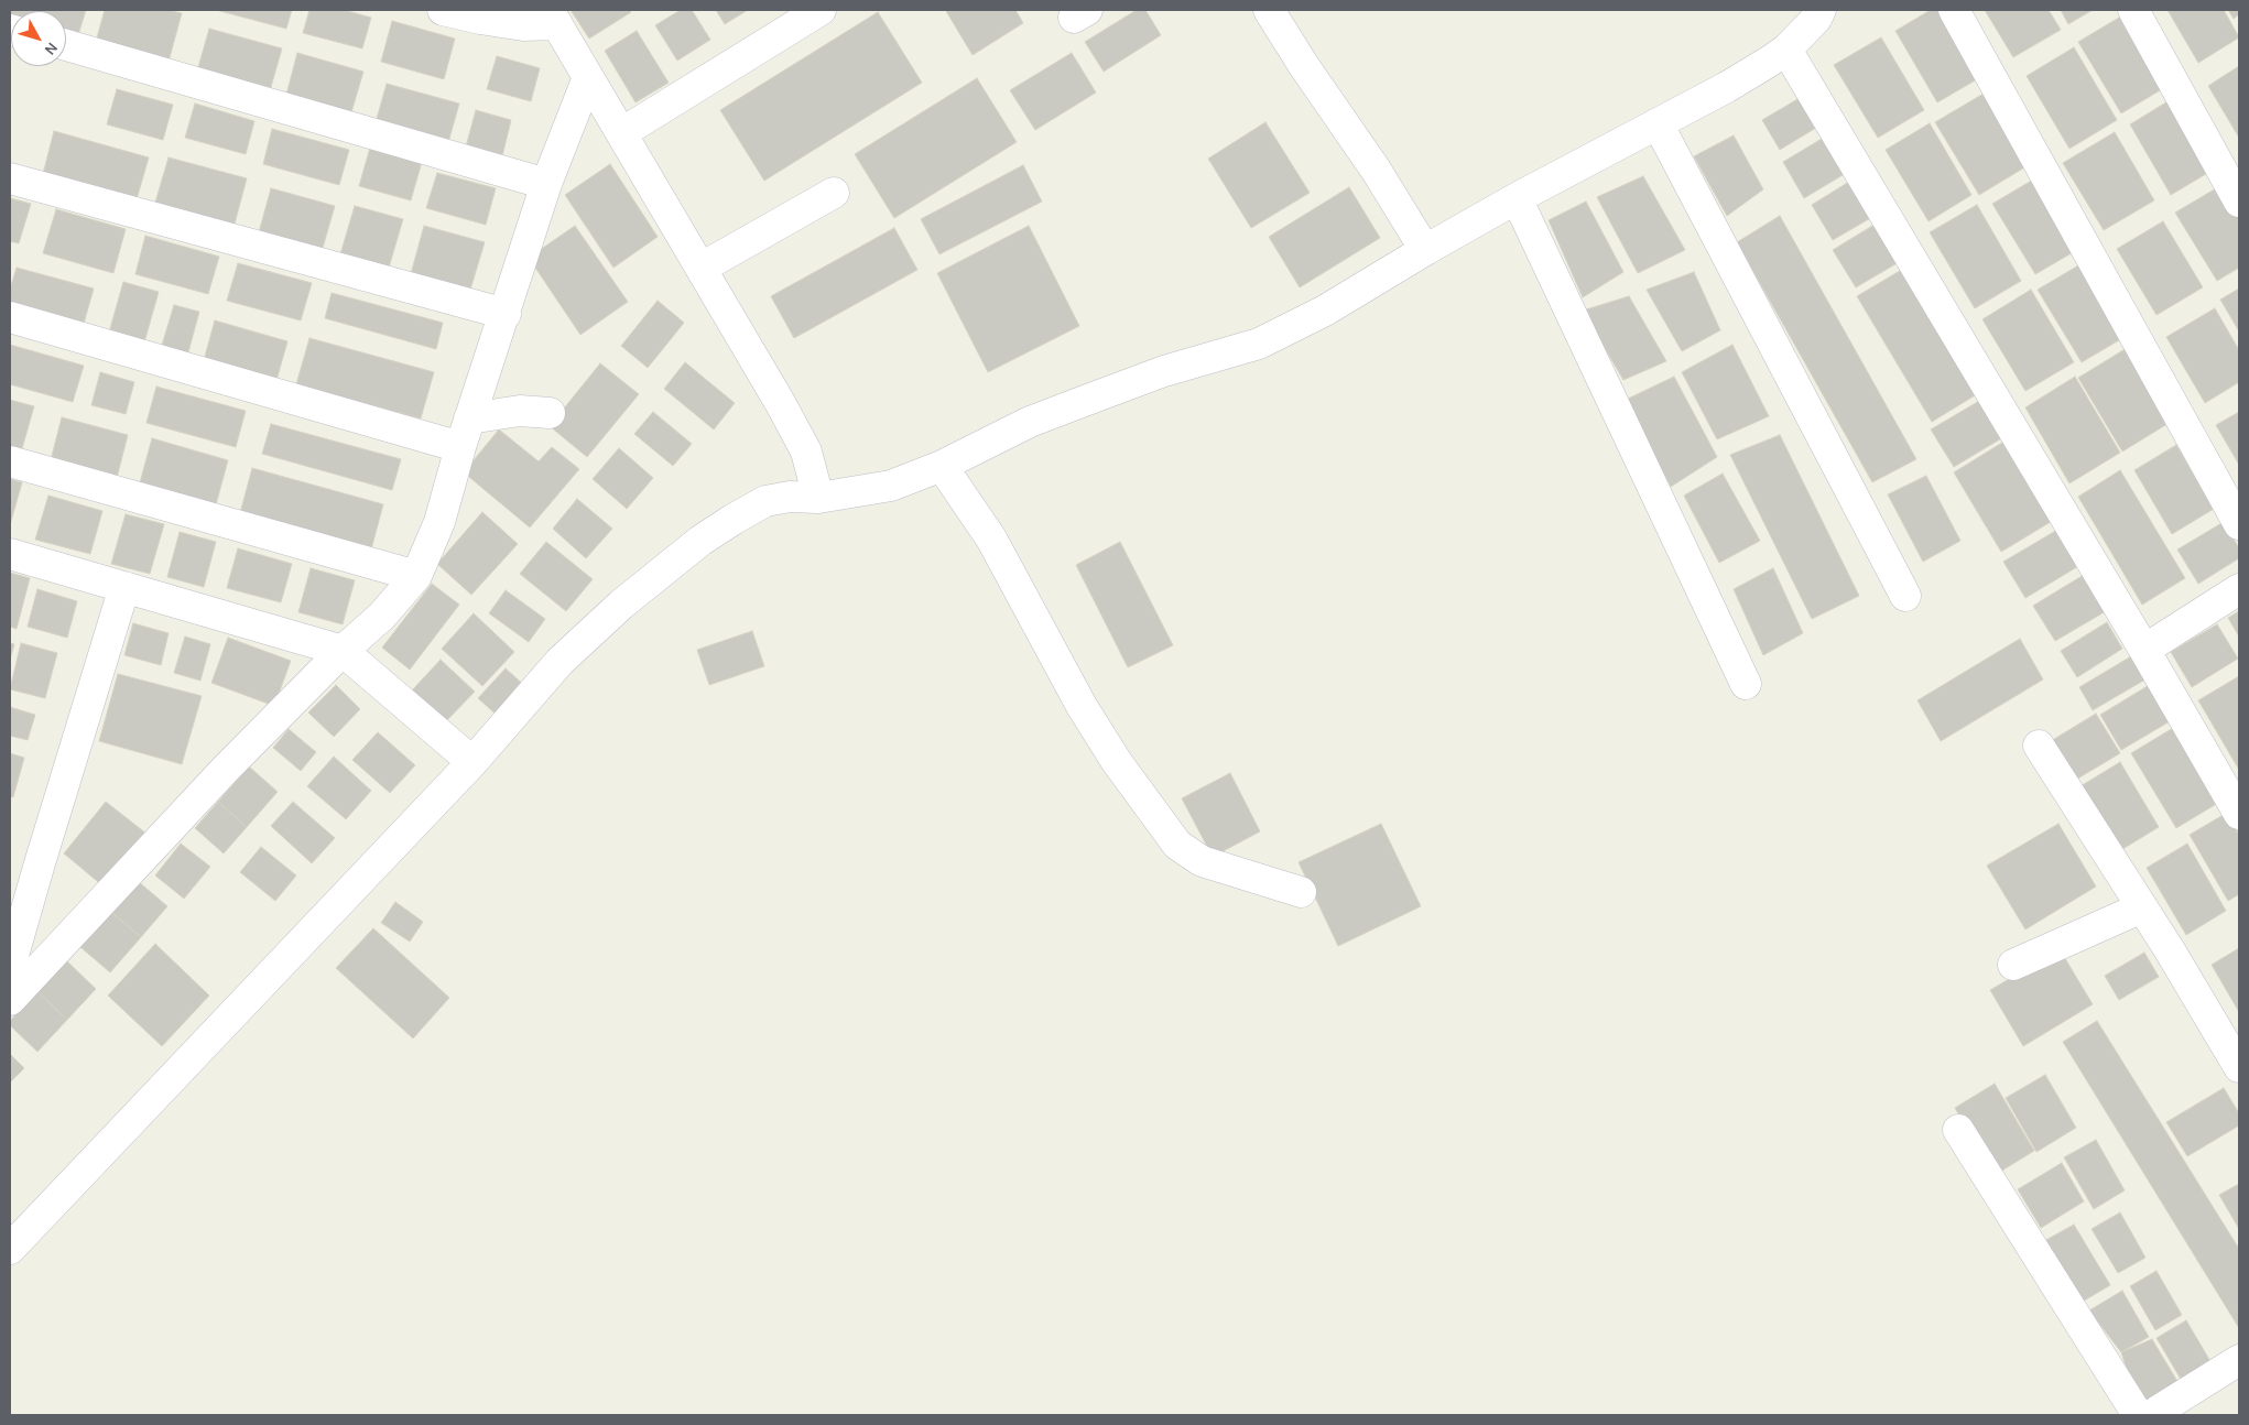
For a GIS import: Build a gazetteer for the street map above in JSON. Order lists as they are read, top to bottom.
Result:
{
  "north": "bottom right"
}
